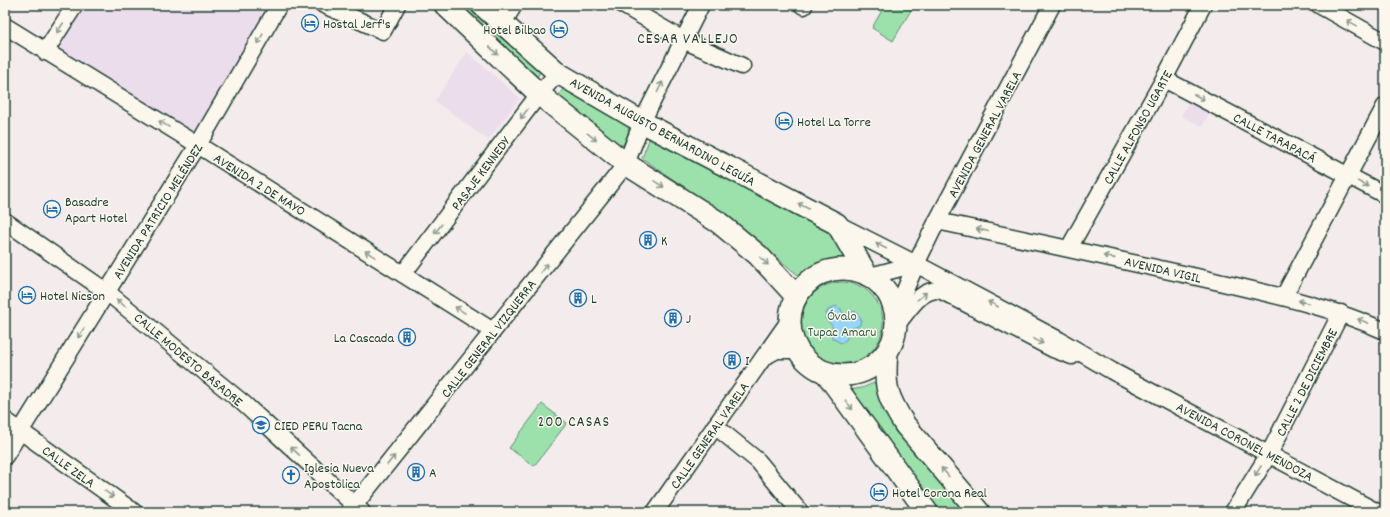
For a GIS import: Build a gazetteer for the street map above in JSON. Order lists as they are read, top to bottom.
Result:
{
  "streets": {
    "main road": ["AVENIDA AUGUSTO BERNARDINO LEGUÍA"],
    "street": [
      "CALLE ALFONSO UGARTE",
      "AVENIDA GENERAL VARELA",
      "CALLE TARAPACÁ",
      "PASAJE KENNEDY",
      "AVENIDA 2 DE MAYO",
      "AVENIDA PATRICIO MELÉNDEZ",
      "AVENIDA VIGIL",
      "CALLE GENERAL VIZQUERRA",
      "CALLE MODESTO BASADRE",
      "CALLE 2 DE DICIEMBRE",
      "CALLE GENERAL VARELA",
      "AVENIDA CORONEL MENDOZA",
      "CALLE ZELA"
    ]
  },
  "crossings": [
    ["CALLE ALFONSO UGARTE", "CALLE TARAPACÁ"],
    ["CALLE ALFONSO UGARTE", "AVENIDA VIGIL"],
    ["AVENIDA AUGUSTO BERNARDINO LEGUÍA", "AVENIDA GENERAL VARELA"],
    ["AVENIDA AUGUSTO BERNARDINO LEGUÍA", "PASAJE KENNEDY"],
    ["AVENIDA AUGUSTO BERNARDINO LEGUÍA", "CALLE GENERAL VIZQUERRA"],
    ["AVENIDA AUGUSTO BERNARDINO LEGUÍA", "AVENIDA CORONEL MENDOZA"],
    ["AVENIDA GENERAL VARELA", "AVENIDA VIGIL"],
    ["AVENIDA GENERAL VARELA", "CALLE GENERAL VARELA"],
    ["AVENIDA GENERAL VARELA", "AVENIDA CORONEL MENDOZA"],
    ["PASAJE KENNEDY", "AVENIDA 2 DE MAYO"],
    ["AVENIDA 2 DE MAYO", "AVENIDA PATRICIO MELÉNDEZ"],
    ["AVENIDA 2 DE MAYO", "CALLE GENERAL VIZQUERRA"],
    ["AVENIDA PATRICIO MELÉNDEZ", "CALLE MODESTO BASADRE"],
    ["AVENIDA PATRICIO MELÉNDEZ", "CALLE ZELA"],
    ["AVENIDA VIGIL", "CALLE 2 DE DICIEMBRE"],
    ["CALLE GENERAL VIZQUERRA", "CALLE MODESTO BASADRE"],
    ["CALLE 2 DE DICIEMBRE", "AVENIDA CORONEL MENDOZA"],
    ["CALLE GENERAL VARELA", "AVENIDA CORONEL MENDOZA"]
  ],
  "one_way": [
    "PASAJE KENNEDY",
    "AVENIDA 2 DE MAYO",
    "AVENIDA PATRICIO MELÉNDEZ",
    "AVENIDA VIGIL",
    "CALLE GENERAL VIZQUERRA",
    "CALLE MODESTO BASADRE",
    "CALLE ZELA"
  ],
  "districts": ["CESAR VALLEJO", "200 CASAS"],
  "parks": ["Óvalo Tupac Amaru"],
  "places": {
    "hotel": [
      "Hostal Jerf's",
      "Hotel Bilbao",
      "Hotel La Torre",
      "Basadre Apart Hotel",
      "Hotel Nicson",
      "Hotel Corona Real"
    ],
    "building": [
      "K",
      "L",
      "J",
      "La Cascada",
      "I",
      "A"
    ],
    "school or university": ["CIED PERU Tacna"],
    "church": ["Iglesia Nueva Apostolica"]
  }
}
